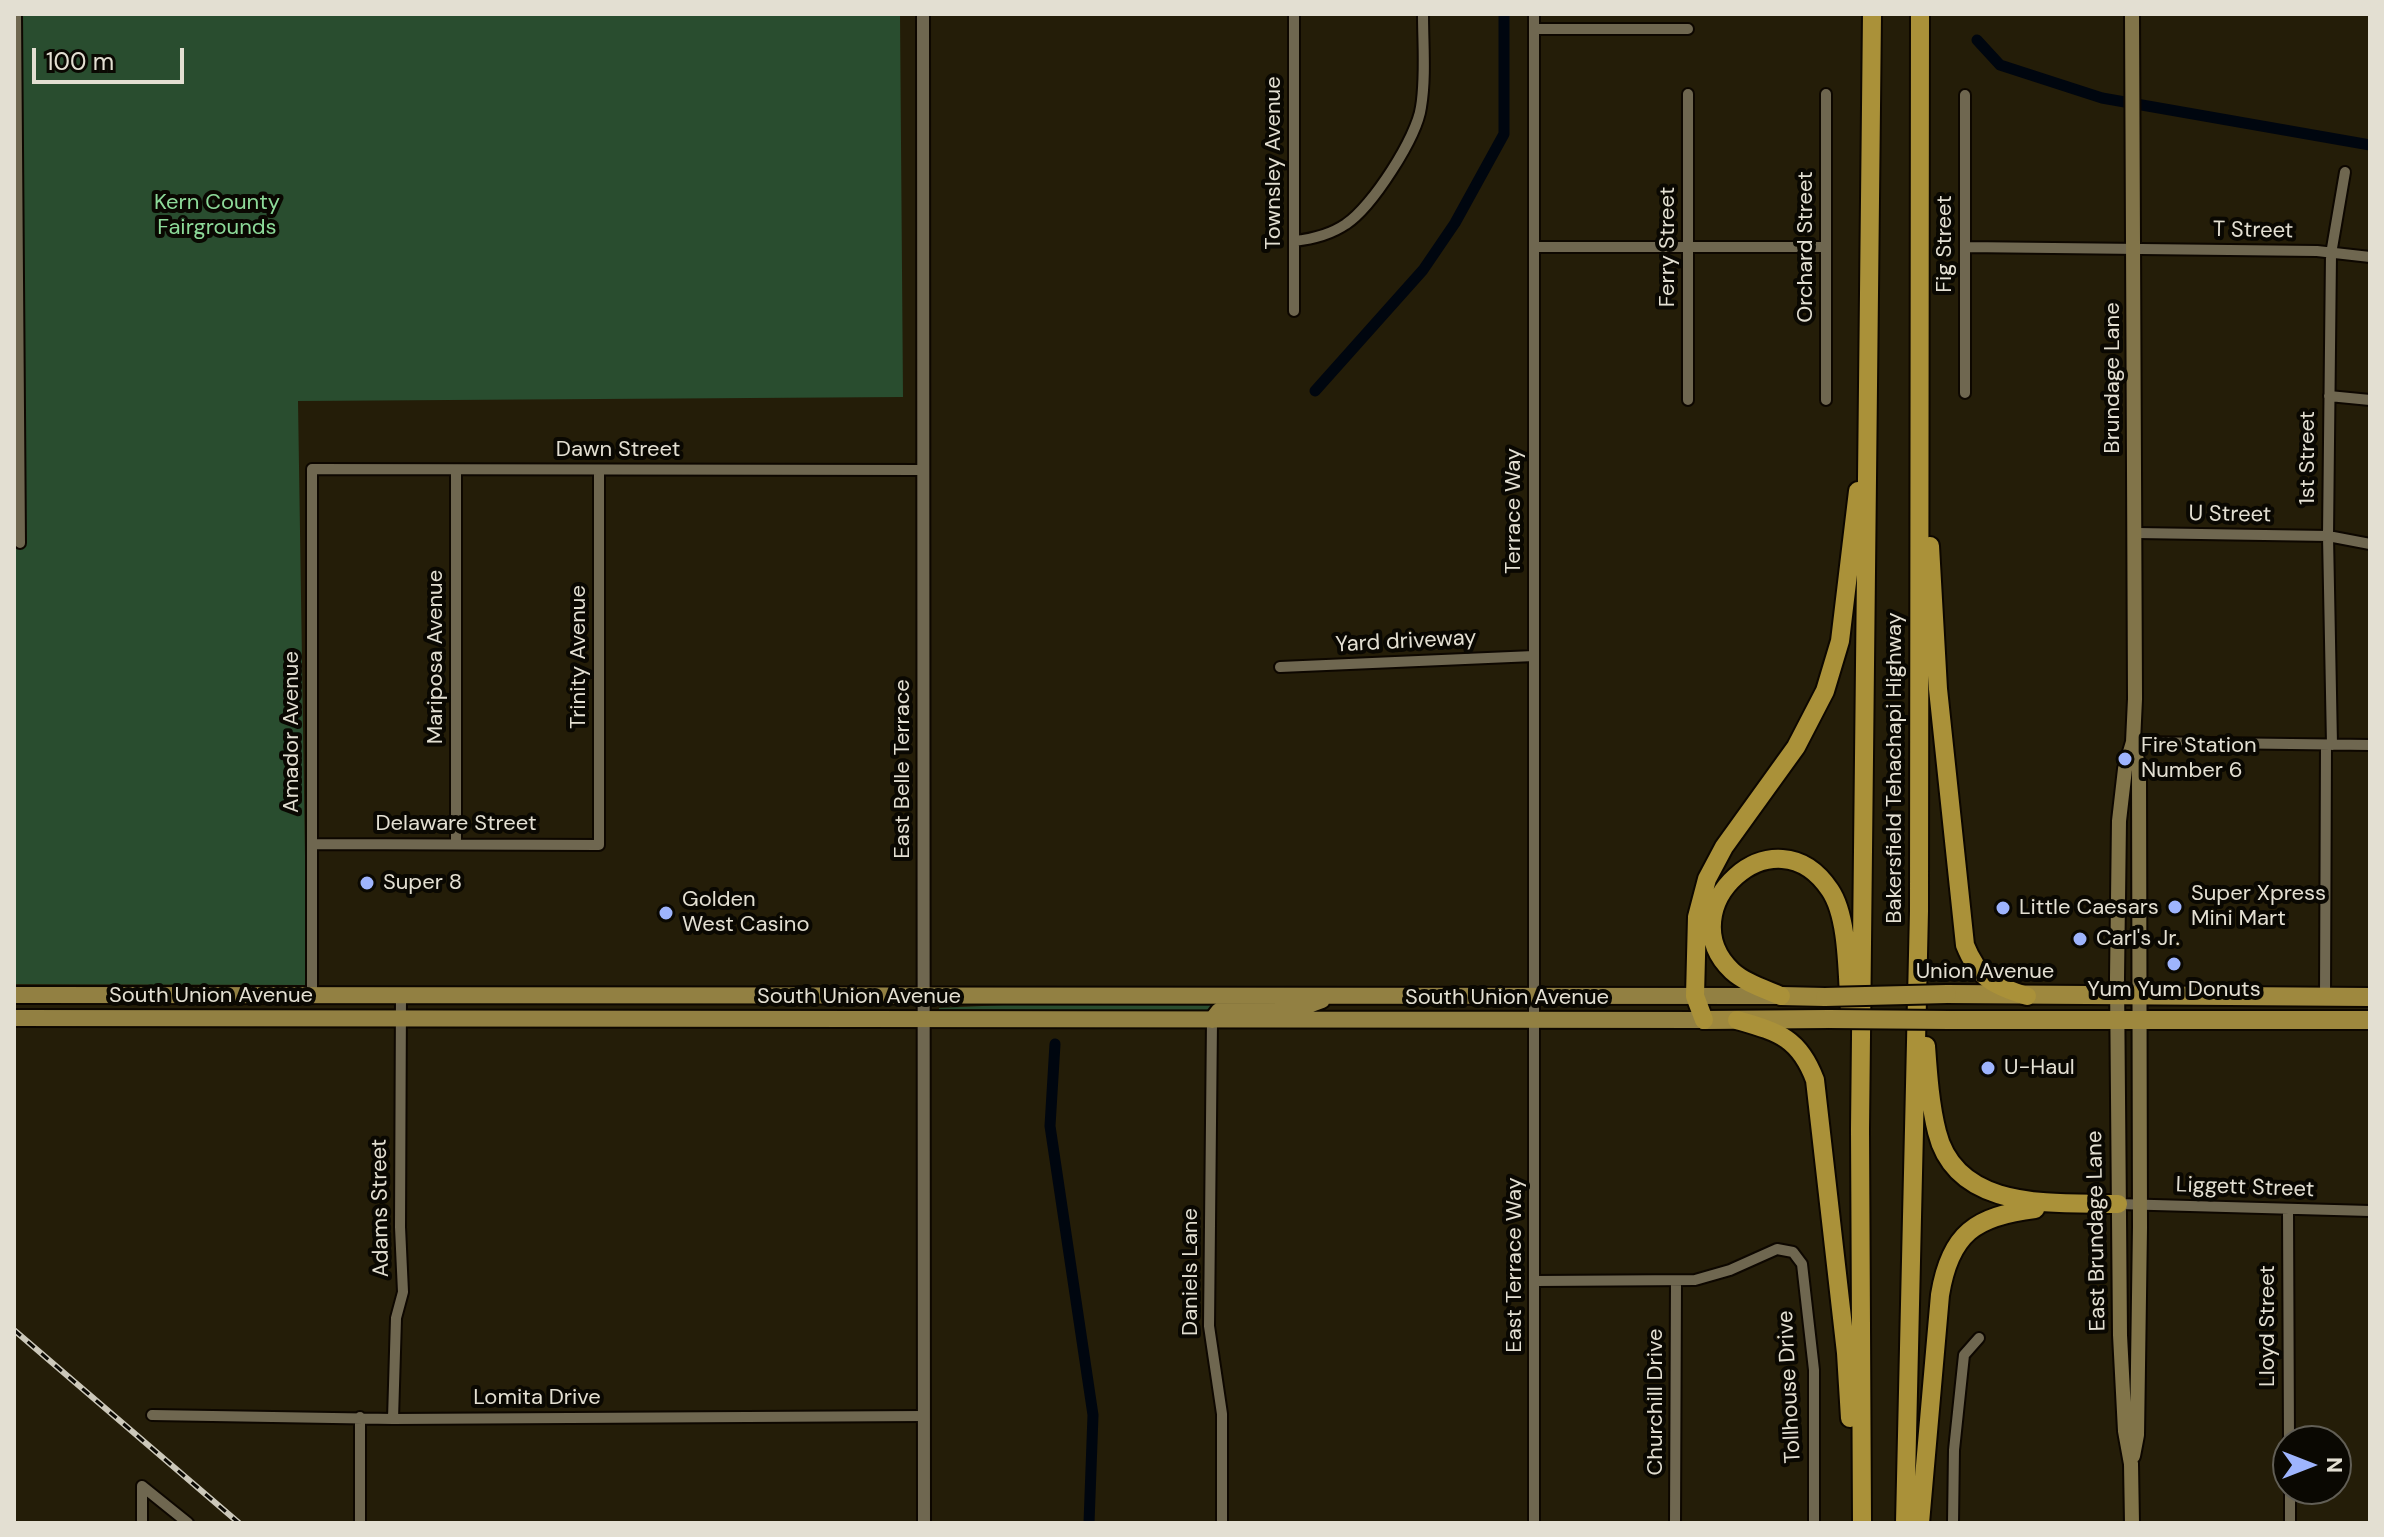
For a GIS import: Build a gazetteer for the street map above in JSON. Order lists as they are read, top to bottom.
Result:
{
  "streets": {
    "highway": ["Bakersfield Tehachapi Highway", "Union Avenue"],
    "main road": ["Brundage Lane", "South Union Avenue", "East Brundage Lane"],
    "street": [
      "Townsley Avenue",
      "T Street",
      "Fig Street",
      "Ferry Street",
      "Orchard Street",
      "Dawn Street",
      "1st Street",
      "Terrace Way",
      "U Street",
      "Yard driveway",
      "Mariposa Avenue",
      "Trinity Avenue",
      "Amador Avenue",
      "East Belle Terrace",
      "Delaware Street",
      "Liggett Street",
      "Adams Street",
      "East Terrace Way",
      "Daniels Lane",
      "Lloyd Street",
      "Tollhouse Drive",
      "Lomita Drive",
      "Churchill Drive"
    ]
  },
  "crossings": [
    ["T Street", "Fig Street"],
    ["T Street", "Brundage Lane"],
    ["T Street", "1st Street"],
    ["Brundage Lane", "U Street"],
    ["Brundage Lane", "Union Avenue"],
    ["Brundage Lane", "East Brundage Lane"],
    ["Dawn Street", "Mariposa Avenue"],
    ["Dawn Street", "Trinity Avenue"],
    ["Dawn Street", "Amador Avenue"],
    ["Dawn Street", "East Belle Terrace"],
    ["1st Street", "U Street"],
    ["1st Street", "Union Avenue"],
    ["Terrace Way", "Yard driveway"],
    ["Terrace Way", "South Union Avenue"],
    ["Terrace Way", "East Terrace Way"],
    ["Mariposa Avenue", "Delaware Street"],
    ["Trinity Avenue", "Delaware Street"],
    ["Amador Avenue", "Delaware Street"],
    ["Amador Avenue", "South Union Avenue"],
    ["East Belle Terrace", "South Union Avenue"],
    ["East Belle Terrace", "Lomita Drive"],
    ["Union Avenue", "South Union Avenue"],
    ["Union Avenue", "East Brundage Lane"],
    ["South Union Avenue", "Adams Street"],
    ["South Union Avenue", "East Terrace Way"],
    ["South Union Avenue", "Daniels Lane"],
    ["Liggett Street", "East Brundage Lane"],
    ["Liggett Street", "Lloyd Street"],
    ["Adams Street", "Lomita Drive"],
    ["Tollhouse Drive", "Churchill Drive"]
  ],
  "parks": ["Kern County Fairgrounds"],
  "places": [
    "Fire Station Number 6",
    "Super 8",
    "Super Xpress Mini Mart",
    "Little Caesars",
    "Golden West Casino",
    "Carl's Jr.",
    "Yum Yum Donuts",
    "U-Haul"
  ],
  "scale_bar": "100 m",
  "north": "right"
}
